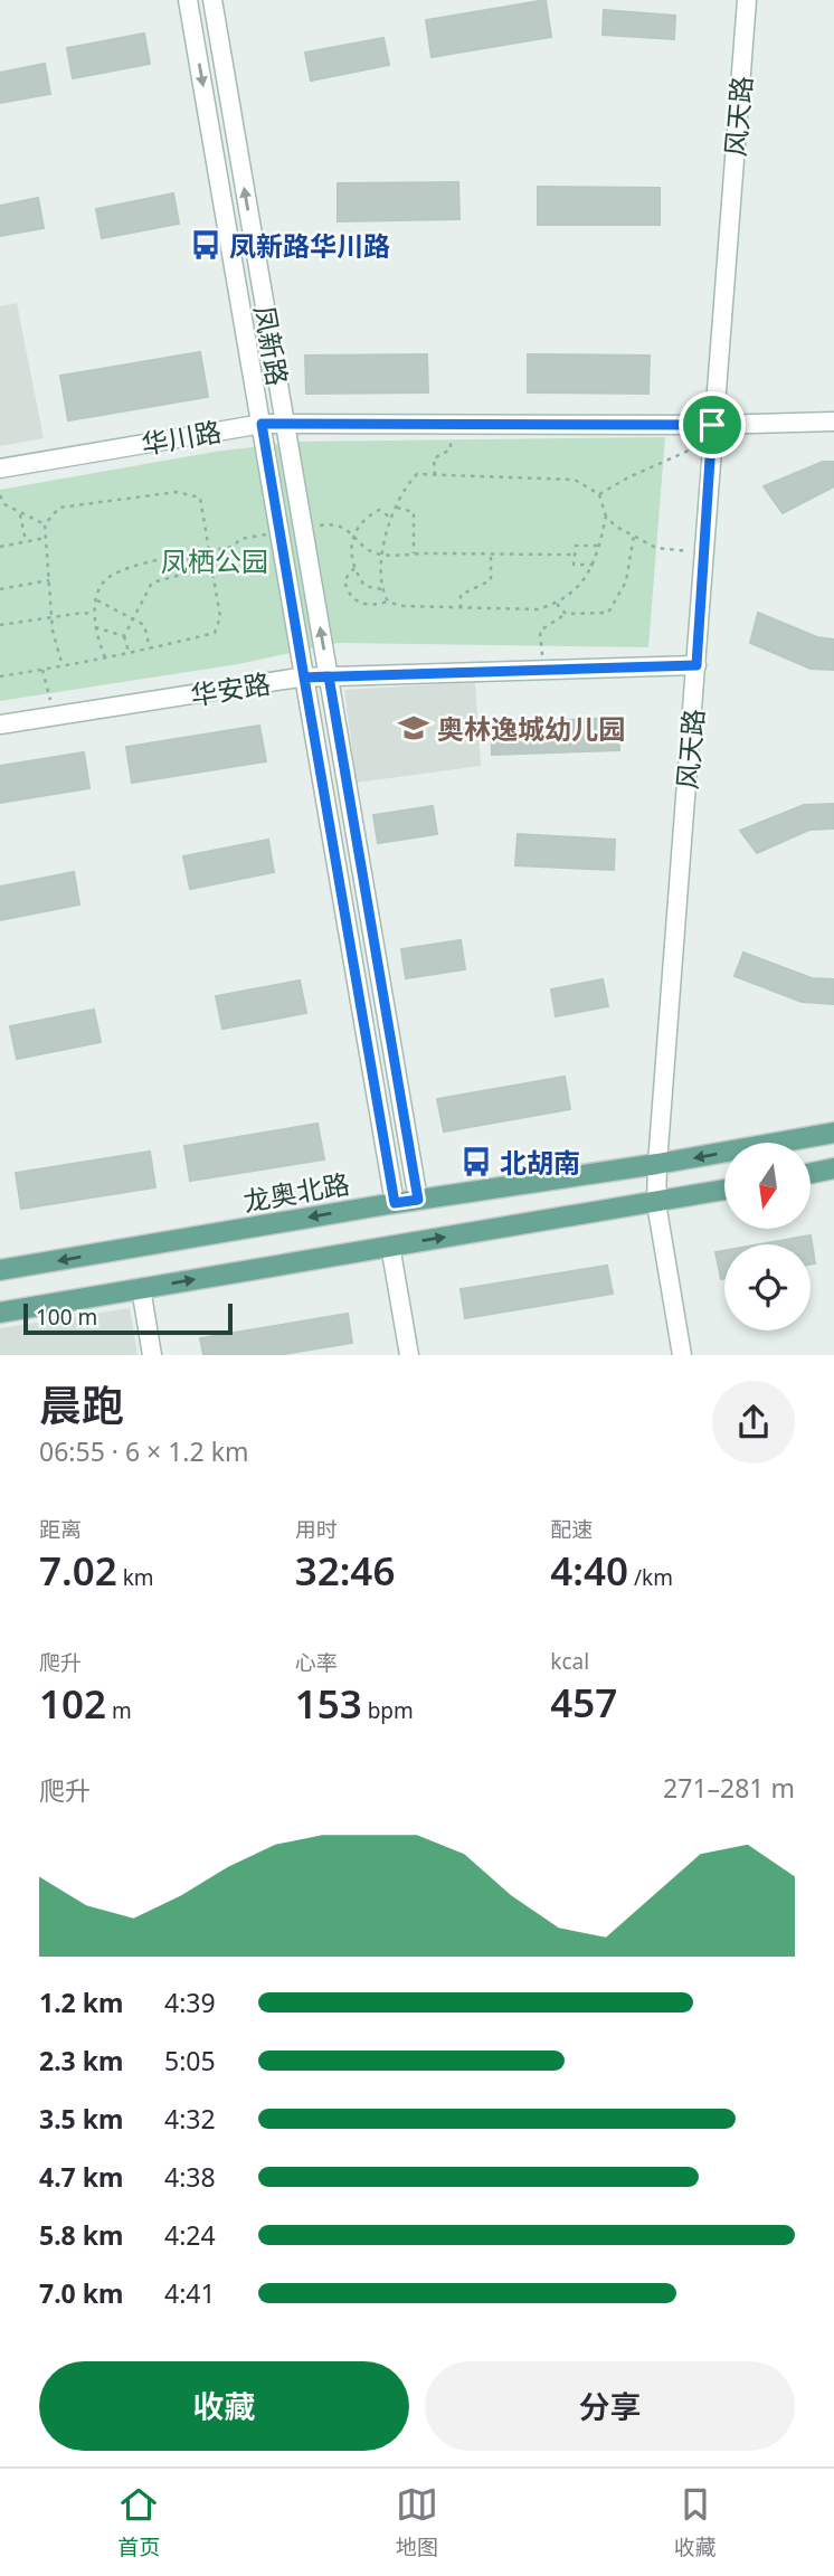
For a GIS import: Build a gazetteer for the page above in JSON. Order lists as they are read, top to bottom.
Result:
{
  "streets": {
    "main road": ["龙奥北路"],
    "street": [
      "风天路",
      "凤新路",
      "华川路",
      "华安路"
    ]
  },
  "crossings": [
    ["风天路", "华川路"],
    ["风天路", "华安路"],
    ["风天路", "龙奥北路"],
    ["凤新路", "华川路"],
    ["凤新路", "华安路"],
    ["凤新路", "龙奥北路"]
  ],
  "parks": ["凤栖公园"],
  "places": {
    "bus stop": ["凤新路华川路", "北胡南"],
    "school or university": ["奥林逸城幼儿园"]
  },
  "scale_bar": "100 m",
  "north": "bottom",
  "page": {
    "scale": "100 m",
    "heading": ["晨跑", "06:55 · 6 × 1.2 km"],
    "stats": [
      ["距离", "7.02 km"],
      ["用时", "32:46"],
      ["配速", "4:40 /km"],
      ["爬升", "102 m"],
      ["心率", "153 bpm"],
      ["kcal", "457"]
    ],
    "chart": ["爬升", "271–281 m"],
    "list": [
      {
        "name": "1.2 km",
        "note": "4:39"
      },
      {
        "name": "2.3 km",
        "note": "5:05"
      },
      {
        "name": "3.5 km",
        "note": "4:32"
      },
      {
        "name": "4.7 km",
        "note": "4:38"
      },
      {
        "name": "5.8 km",
        "note": "4:24"
      },
      {
        "name": "7.0 km",
        "note": "4:41"
      }
    ],
    "buttons": ["收藏", "分享"],
    "tabs": ["首页", "地图", "收藏"]
  }
}
